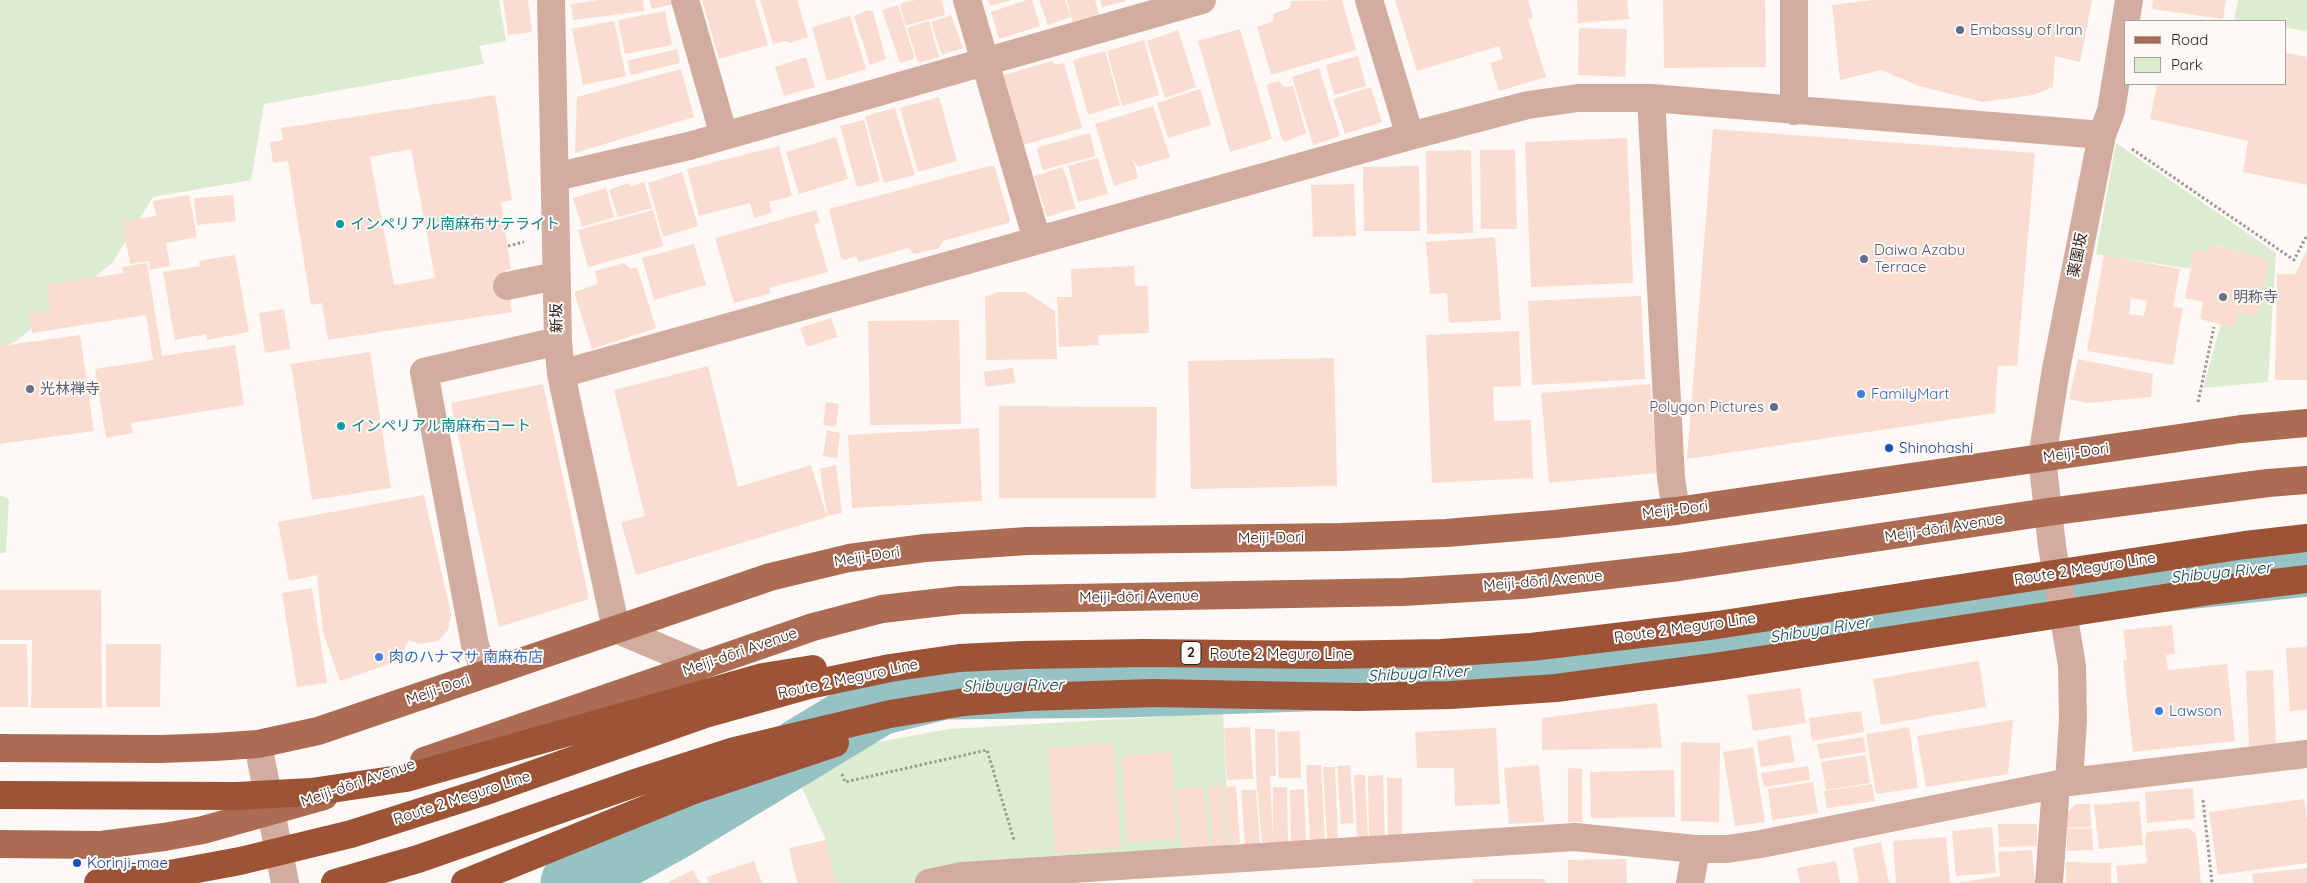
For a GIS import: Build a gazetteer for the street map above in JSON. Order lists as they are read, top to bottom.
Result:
{
  "streets": {
    "highway": ["Route 2 Meguro Line", "2"],
    "main road": ["Meiji-Dori", "Meiji-dōri Avenue"],
    "street": ["薬園坂", "新坂"]
  },
  "crossings": [
    ["薬園坂", "Meiji-Dori"],
    ["薬園坂", "Meiji-dōri Avenue"],
    ["新坂", "Meiji-Dori"]
  ],
  "water": ["Shibuya River"],
  "places": [
    "Embassy of Iran",
    "インペリアル南麻布サテライト",
    "Daiwa Azabu Terrace",
    "明称寺",
    "光林禅寺",
    "FamilyMart",
    "Polygon Pictures",
    "インペリアル南麻布コート",
    "Shinohashi",
    "肉のハナマサ 南麻布店",
    "Lawson",
    "Korinji-mae"
  ],
  "legend": ["Road", "Park"]
}
